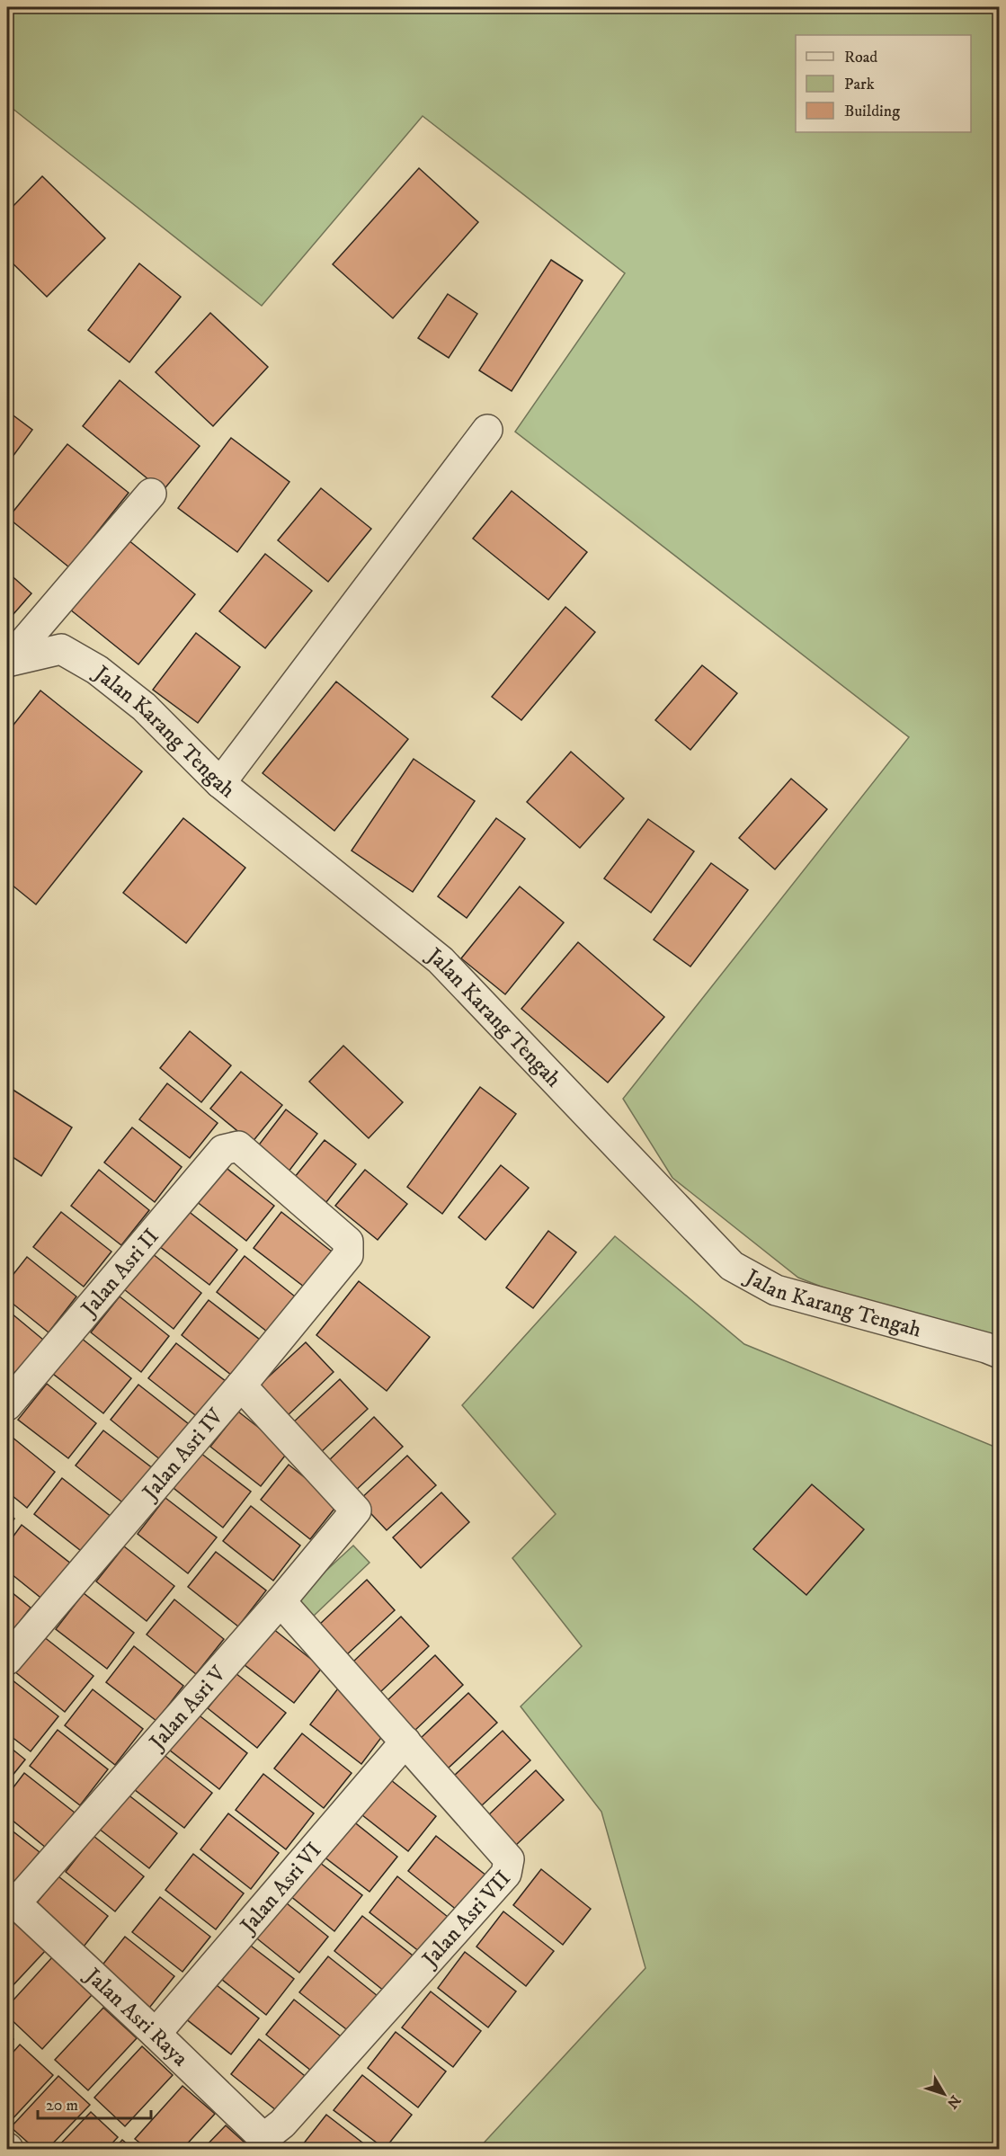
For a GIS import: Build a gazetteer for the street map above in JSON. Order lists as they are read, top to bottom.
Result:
{
  "streets": {
    "street": [
      "Jalan Karang Tengah",
      "Jalan Asri II",
      "Jalan Asri IV",
      "Jalan Asri V",
      "Jalan Asri VI",
      "Jalan Asri VII",
      "Jalan Asri Raya"
    ]
  },
  "crossings": [
    ["Jalan Asri II", "Jalan Asri IV"],
    ["Jalan Asri IV", "Jalan Asri V"],
    ["Jalan Asri V", "Jalan Asri VII"],
    ["Jalan Asri V", "Jalan Asri Raya"],
    ["Jalan Asri VI", "Jalan Asri VII"],
    ["Jalan Asri VI", "Jalan Asri Raya"],
    ["Jalan Asri VII", "Jalan Asri Raya"]
  ],
  "legend": ["Road", "Park", "Building"],
  "scale_bar": "20 m",
  "north": "bottom right"
}
